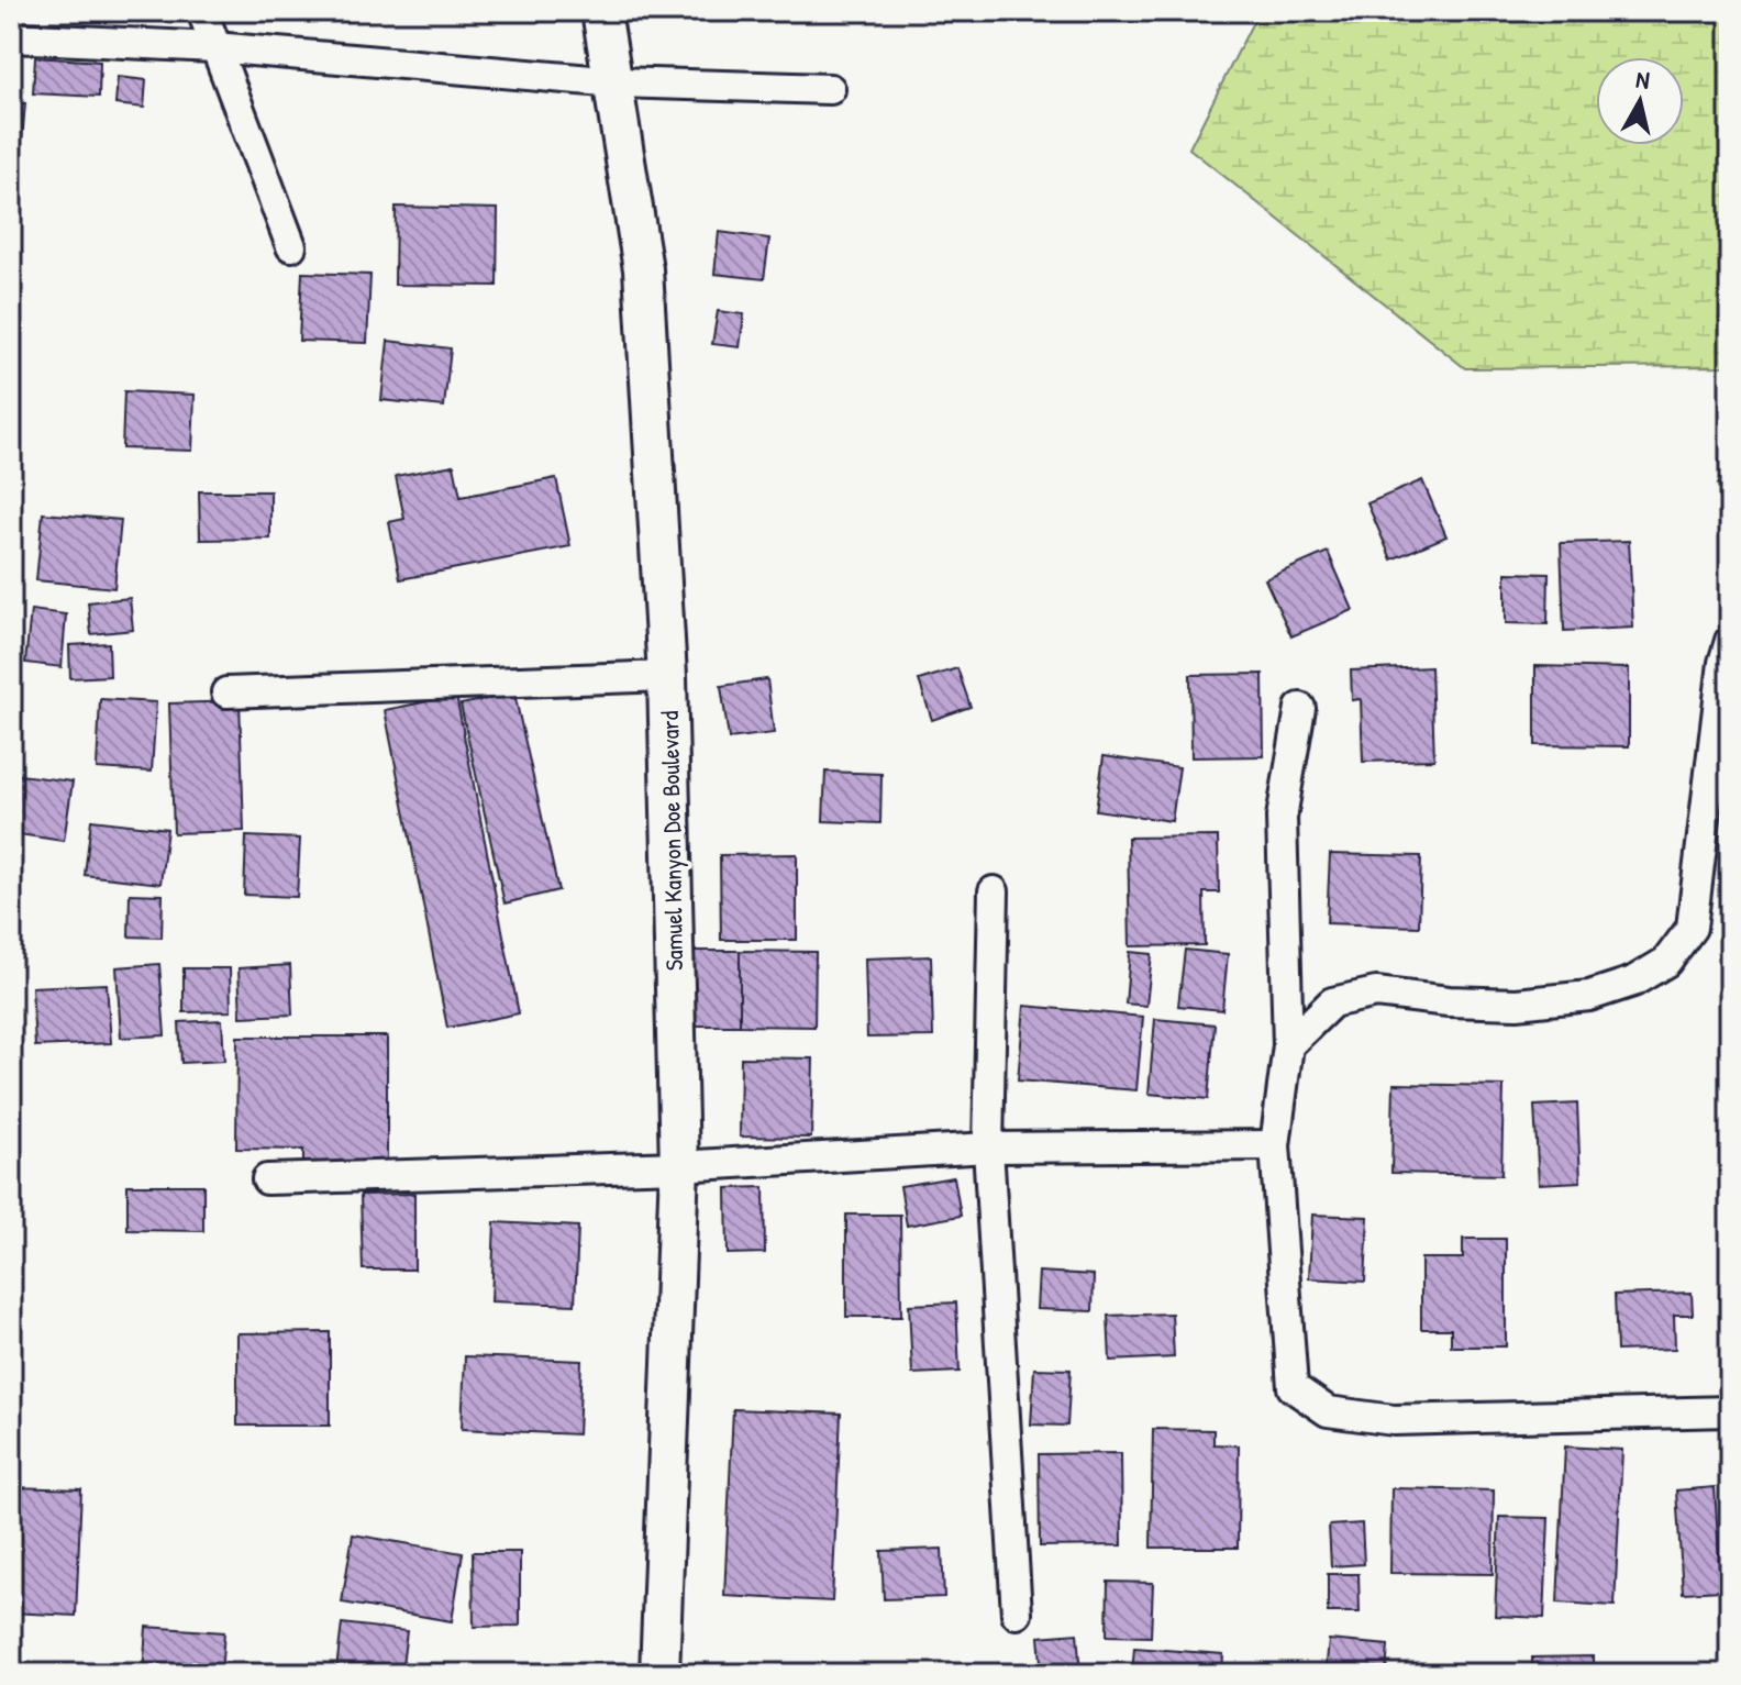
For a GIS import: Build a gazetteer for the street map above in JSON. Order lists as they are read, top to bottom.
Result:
{
  "streets": {
    "street": ["Samuel Kanyon Doe Boulevard"]
  },
  "north": "top"
}
